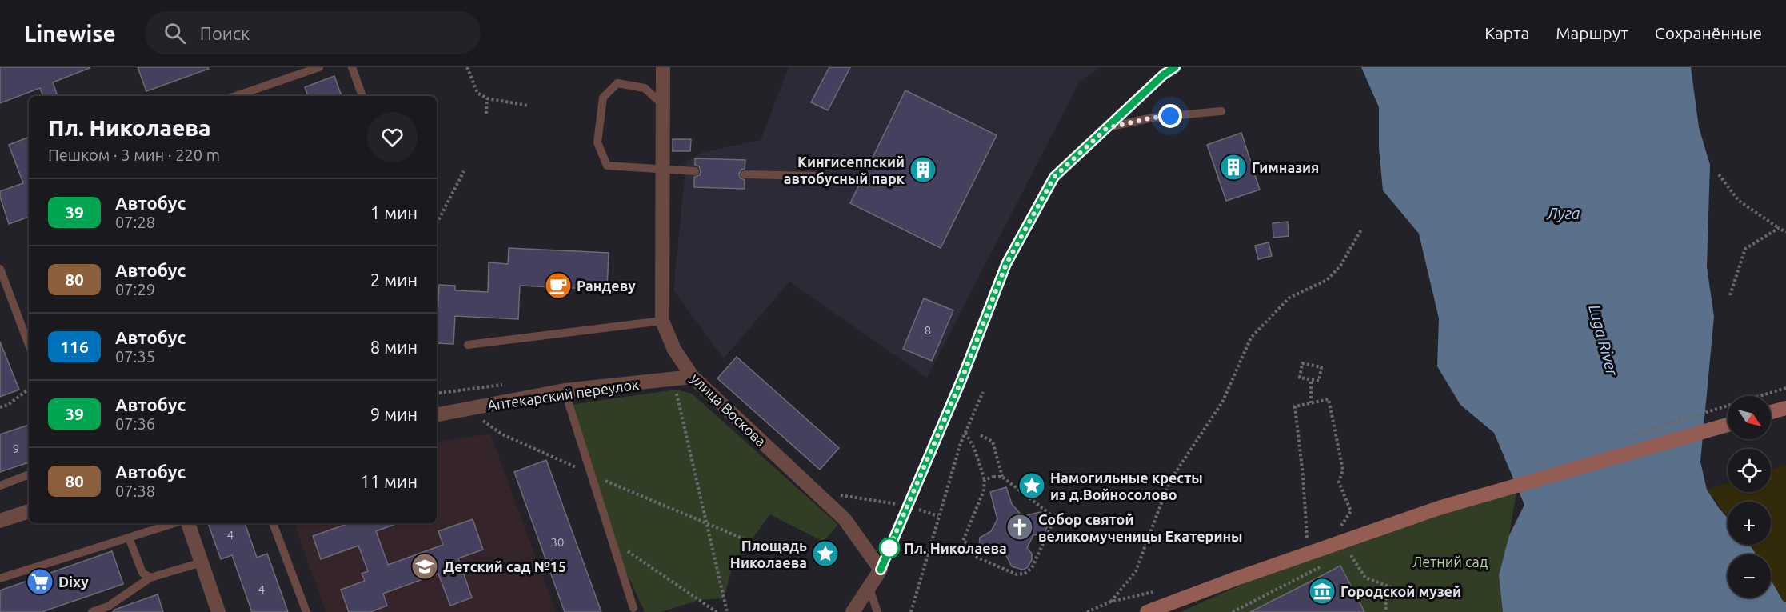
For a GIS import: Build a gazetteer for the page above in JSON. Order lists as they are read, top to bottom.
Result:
{
  "streets": {
    "street": ["Аптекарский переулок", "улица Воскова"]
  },
  "crossings": [
    ["Аптекарский переулок", "улица Воскова"]
  ],
  "water": ["Луга", "Luga River"],
  "parks": ["Летний сад"],
  "places": {
    "building": ["Гимназия", "Кингисеппский автобусный парк"],
    "cafe": ["Рандеву"],
    "place": ["Намогильные кресты из д.Войносолово", "Площадь Николаева"],
    "church": ["Собор святой великомученицы Екатерины"],
    "other": ["Пл. Николаева"],
    "school or university": ["Детский сад №15"],
    "supermarket": ["Dixy"],
    "museum": ["Городской музей"]
  },
  "lines": ["bus line 39"],
  "house_numbers": [
    "8",
    "9",
    "4",
    "30",
    "4"
  ],
  "north": "bottom right",
  "page": {
    "header": "Linewise",
    "search": "Поиск",
    "nav": ["Карта", "Маршрут", "Сохранённые"],
    "heading": ["Пл. Николаева", "Пешком · 3 мин · 220 m"],
    "list": [
      {
        "mark": "39",
        "name": "Автобус",
        "note": "07:28",
        "value": "1 мин"
      },
      {
        "mark": "80",
        "name": "Автобус",
        "note": "07:29",
        "value": "2 мин"
      },
      {
        "mark": "116",
        "name": "Автобус",
        "note": "07:35",
        "value": "8 мин"
      },
      {
        "mark": "39",
        "name": "Автобус",
        "note": "07:36",
        "value": "9 мин"
      },
      {
        "mark": "80",
        "name": "Автобус",
        "note": "07:38",
        "value": "11 мин"
      }
    ],
    "map_buttons": ["+", "−"]
  }
}
